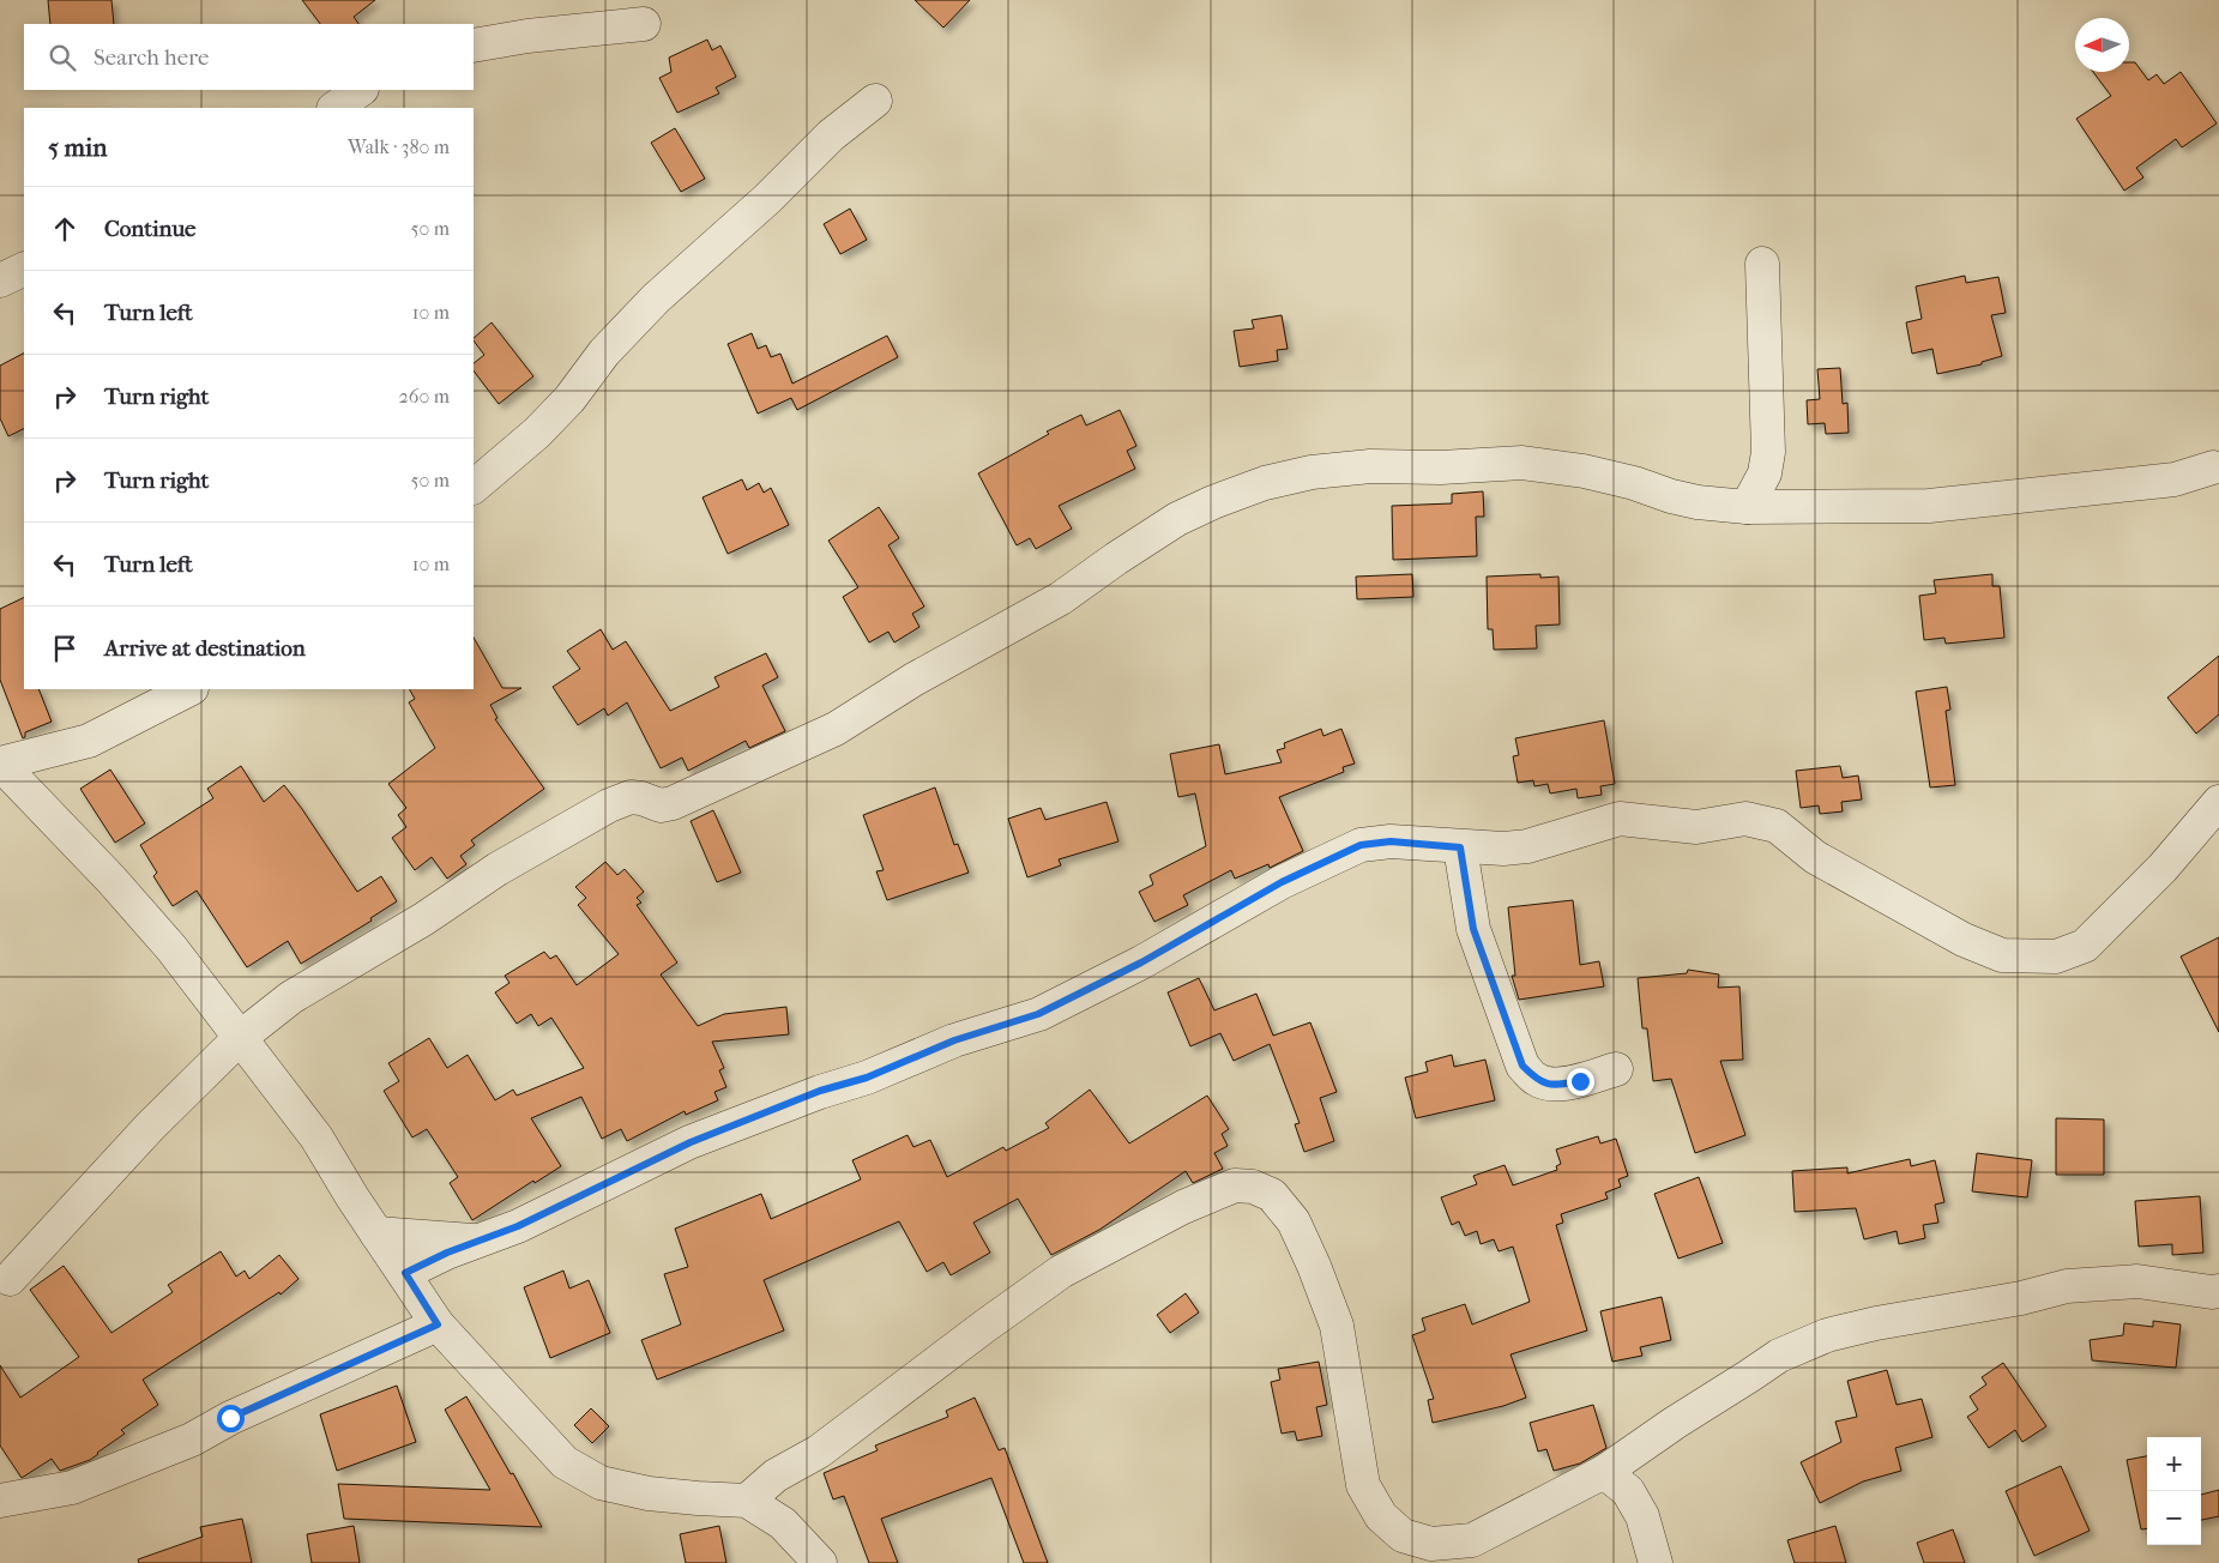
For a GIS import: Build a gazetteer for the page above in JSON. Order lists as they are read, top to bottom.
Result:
{
  "north": "left",
  "page": {
    "search": "Search here",
    "heading": ["5 min", "Walk · 380 m"],
    "list": [
      ["Continue", "50 m"],
      ["Turn left", "10 m"],
      ["Turn right", "260 m"],
      ["Turn right", "50 m"],
      ["Turn left", "10 m"],
      "Arrive at destination"
    ],
    "map_buttons": ["+", "−"]
  }
}
